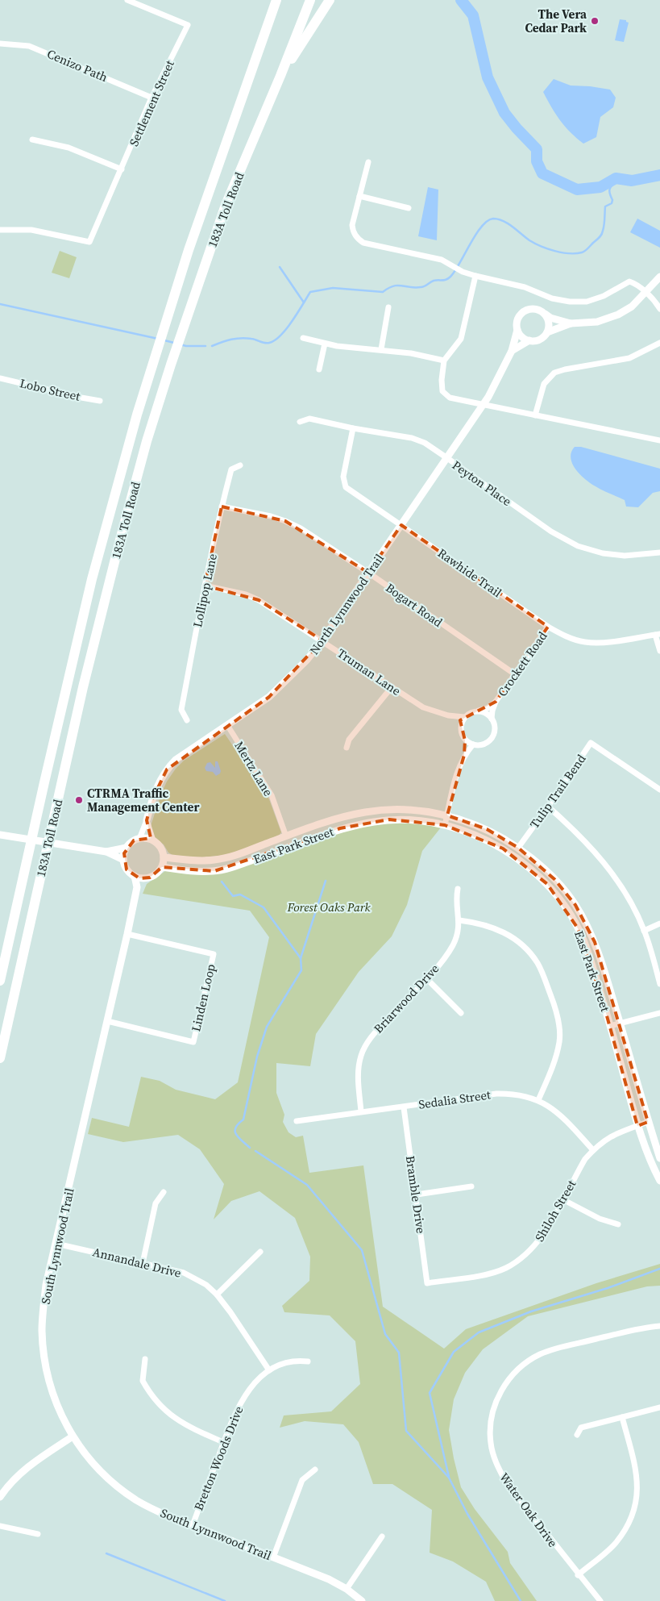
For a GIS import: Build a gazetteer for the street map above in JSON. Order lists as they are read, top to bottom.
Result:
{
  "streets": {
    "highway": ["183A Toll Road"],
    "street": [
      "Cenizo Path",
      "Settlement Street",
      "Lobo Street",
      "Peyton Place",
      "Rawhide Trail",
      "Lollipop Lane",
      "North Lynnwood Trail",
      "Bogart Road",
      "Crockett Road",
      "Truman Lane",
      "Mertz Lane",
      "Tulip Trail Bend",
      "East Park Street",
      "Linden Loop",
      "Briarwood Drive",
      "Sedalia Street",
      "Bramble Drive",
      "Shiloh Street",
      "South Lynnwood Trail",
      "Annandale Drive",
      "Bretton Woods Drive",
      "Water Oak Drive"
    ]
  },
  "crossings": [
    ["Cenizo Path", "Settlement Street"],
    ["Peyton Place", "Rawhide Trail"],
    ["Peyton Place", "North Lynnwood Trail"],
    ["Rawhide Trail", "North Lynnwood Trail"],
    ["Rawhide Trail", "Crockett Road"],
    ["Lollipop Lane", "Bogart Road"],
    ["Lollipop Lane", "Truman Lane"],
    ["North Lynnwood Trail", "Bogart Road"],
    ["North Lynnwood Trail", "Truman Lane"],
    ["North Lynnwood Trail", "Mertz Lane"],
    ["North Lynnwood Trail", "East Park Street"],
    ["North Lynnwood Trail", "South Lynnwood Trail"],
    ["Bogart Road", "Crockett Road"],
    ["Crockett Road", "Truman Lane"],
    ["Mertz Lane", "East Park Street"],
    ["Tulip Trail Bend", "East Park Street"],
    ["East Park Street", "Shiloh Street"],
    ["East Park Street", "South Lynnwood Trail"],
    ["Linden Loop", "South Lynnwood Trail"],
    ["Briarwood Drive", "Sedalia Street"],
    ["Sedalia Street", "Bramble Drive"],
    ["Sedalia Street", "Shiloh Street"],
    ["Bramble Drive", "Shiloh Street"],
    ["South Lynnwood Trail", "Annandale Drive"],
    ["South Lynnwood Trail", "Bretton Woods Drive"],
    ["Annandale Drive", "Bretton Woods Drive"]
  ],
  "parks": ["Forest Oaks Park"],
  "places": ["The Vera Cedar Park", "CTRMA Traffic Management Center"]
}
